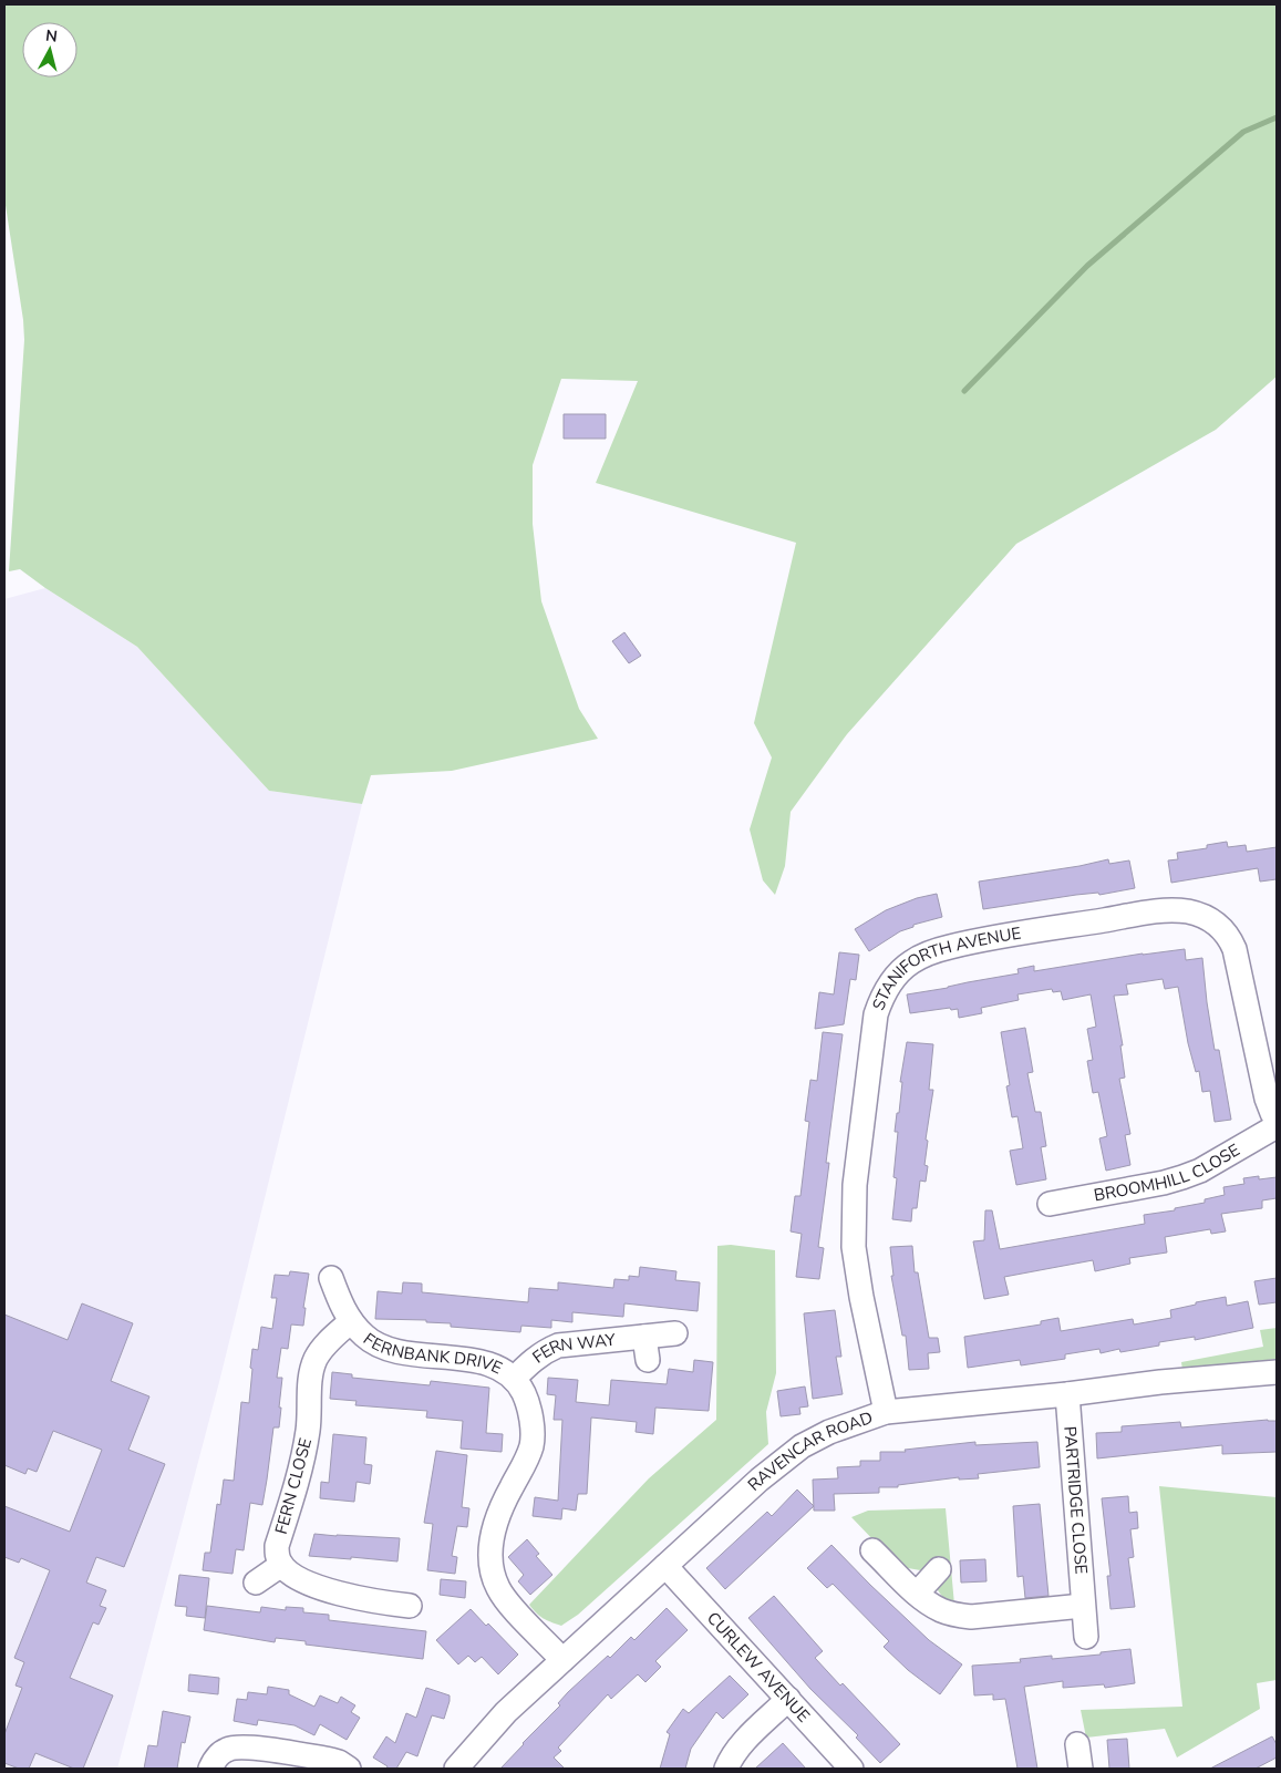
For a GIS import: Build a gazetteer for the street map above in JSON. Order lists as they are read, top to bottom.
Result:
{
  "streets": {
    "street": [
      "STANIFORTH AVENUE",
      "BROOMHILL CLOSE",
      "FERN WAY",
      "FERNBANK DRIVE",
      "RAVENCAR ROAD",
      "FERN CLOSE",
      "PARTRIDGE CLOSE",
      "CURLEW AVENUE"
    ]
  },
  "crossings": [
    ["STANIFORTH AVENUE", "RAVENCAR ROAD"],
    ["FERN WAY", "FERNBANK DRIVE"],
    ["FERNBANK DRIVE", "RAVENCAR ROAD"],
    ["FERNBANK DRIVE", "FERN CLOSE"],
    ["RAVENCAR ROAD", "PARTRIDGE CLOSE"],
    ["RAVENCAR ROAD", "CURLEW AVENUE"]
  ],
  "north": "top"
}
